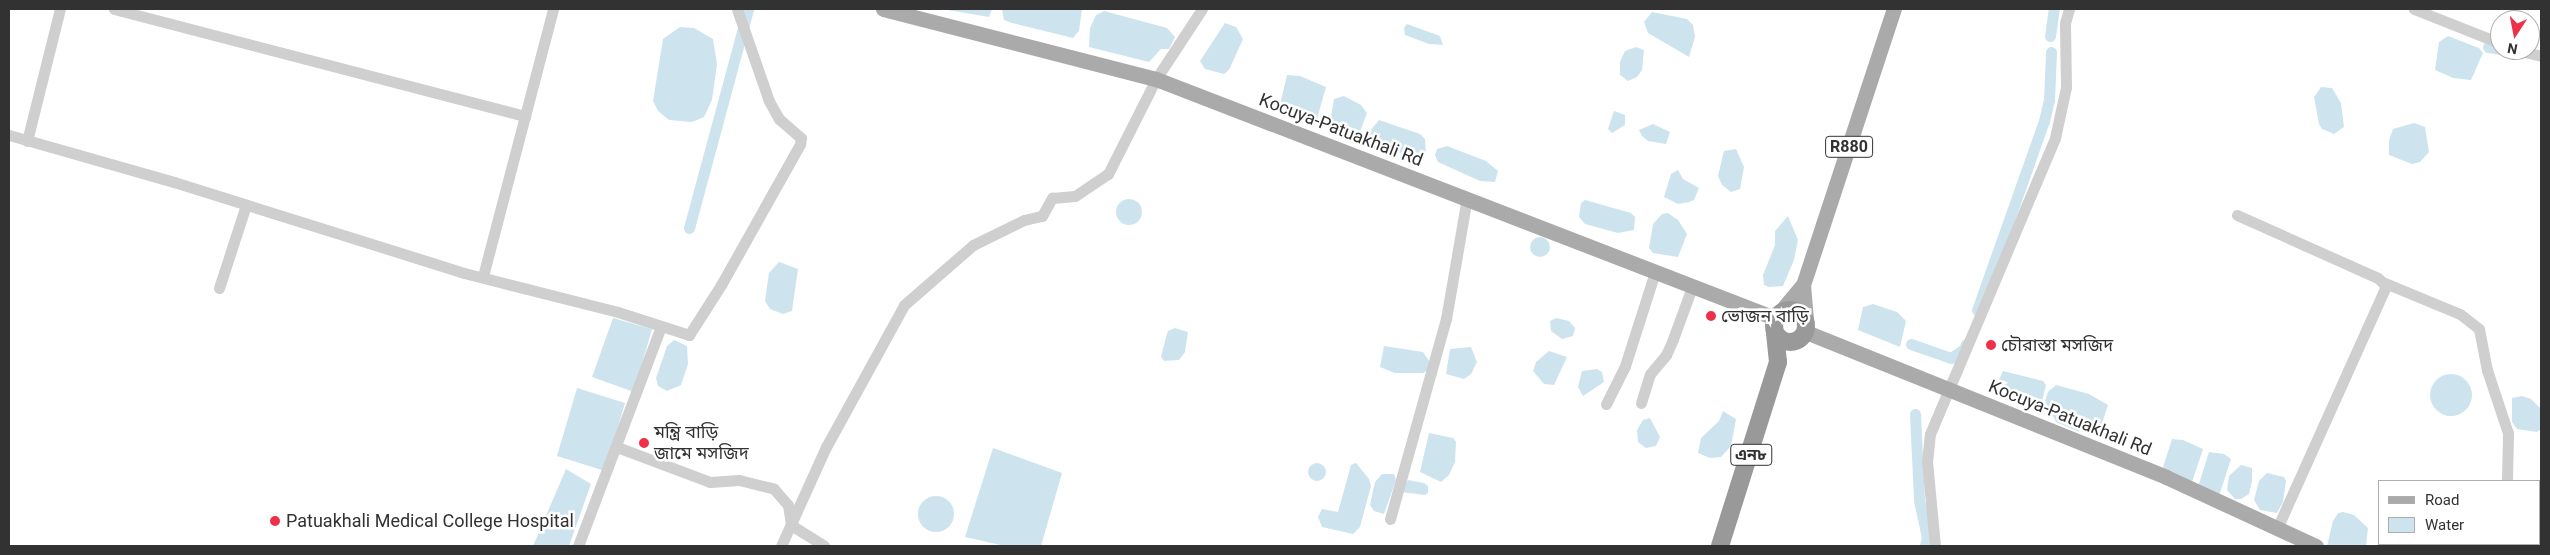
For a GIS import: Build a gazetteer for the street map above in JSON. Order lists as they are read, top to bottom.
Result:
{
  "streets": {
    "highway": ["এন৮"],
    "main road": ["Kocuya-Patuakhali Rd", "R880"]
  },
  "crossings": [
    ["Kocuya-Patuakhali Rd", "এন৮"]
  ],
  "places": [
    "ভোজন বাড়ি",
    "চৌরাস্তা মসজিদ",
    "মন্ত্রি বাড়ি জামে মসজিদ",
    "Patuakhali Medical College Hospital"
  ],
  "legend": ["Road", "Water"],
  "north": "bottom"
}
